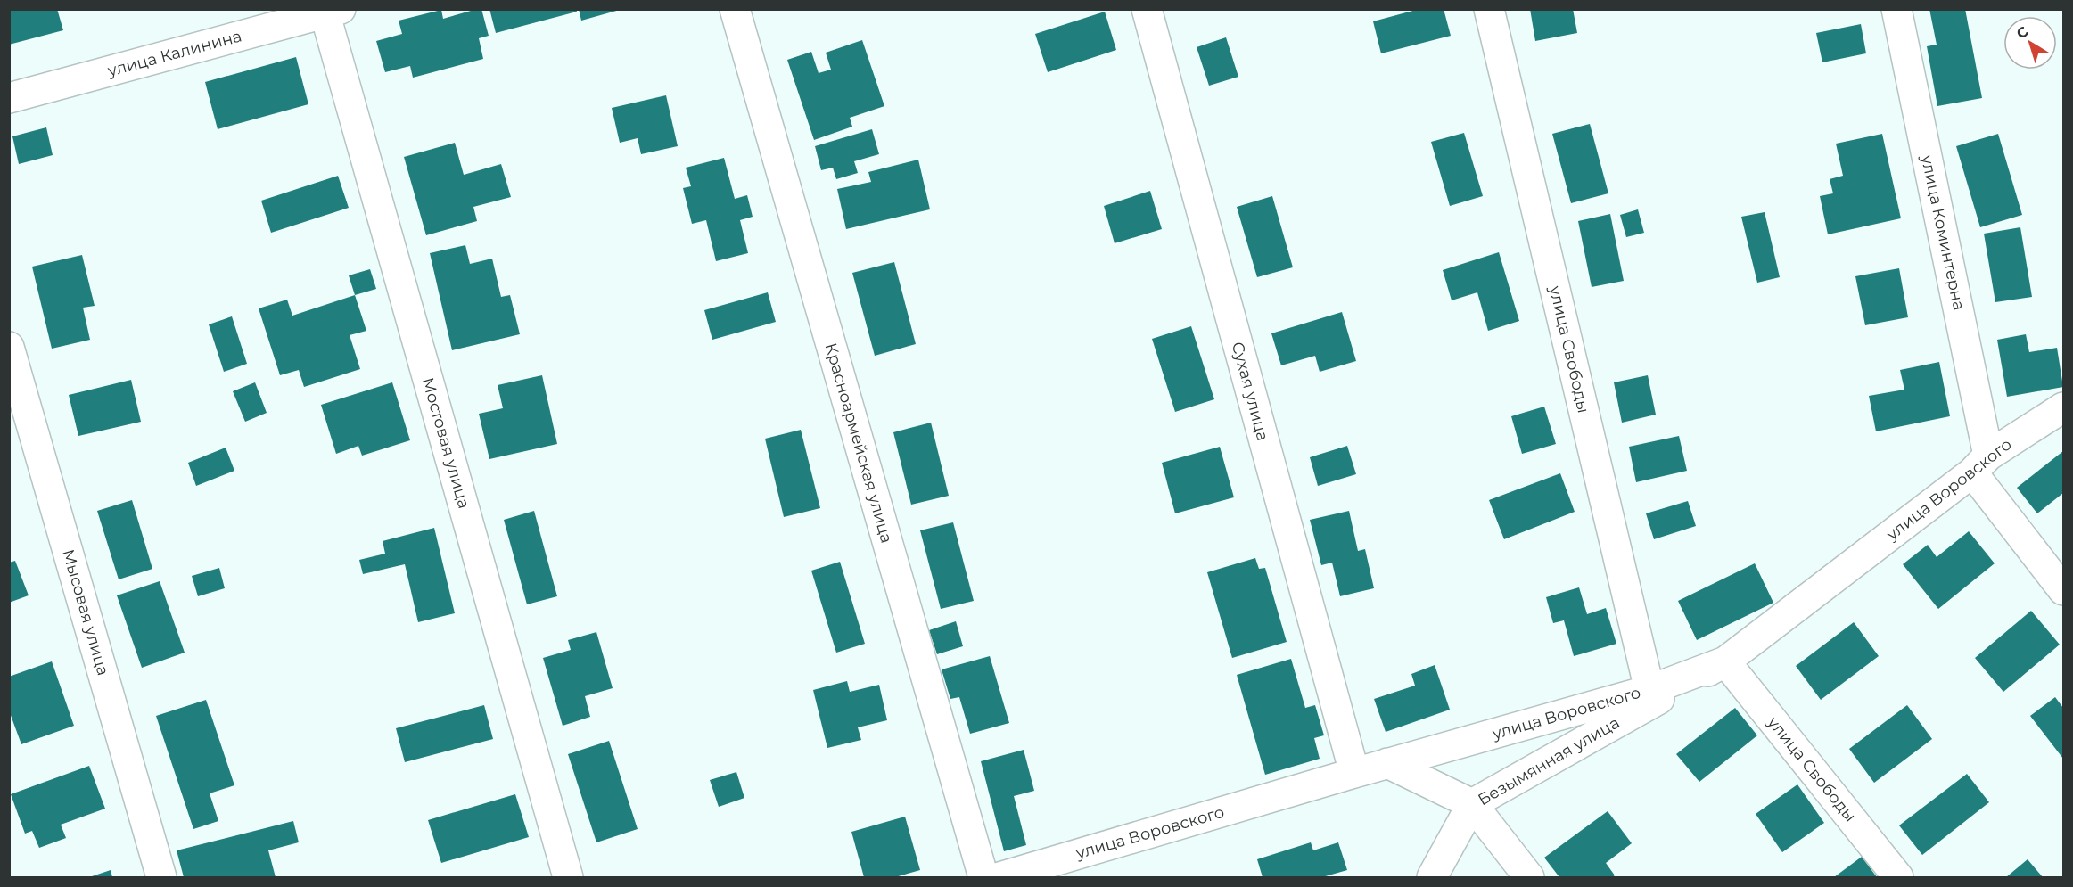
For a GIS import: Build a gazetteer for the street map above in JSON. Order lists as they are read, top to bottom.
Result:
{
  "streets": {
    "street": [
      "улица Калинина",
      "улица Коминтерна",
      "улица Свободы",
      "Сухая улица",
      "Мостовая улица",
      "Красноармейская улица",
      "улица Воровского",
      "Мысовая улица",
      "Безымянная улица"
    ]
  },
  "crossings": [
    ["улица Калинина", "Мостовая улица"],
    ["улица Коминтерна", "улица Воровского"],
    ["улица Свободы", "улица Воровского"],
    ["улица Свободы", "Безымянная улица"],
    ["Сухая улица", "улица Воровского"],
    ["улица Воровского", "Безымянная улица"]
  ],
  "north": "top left"
}
